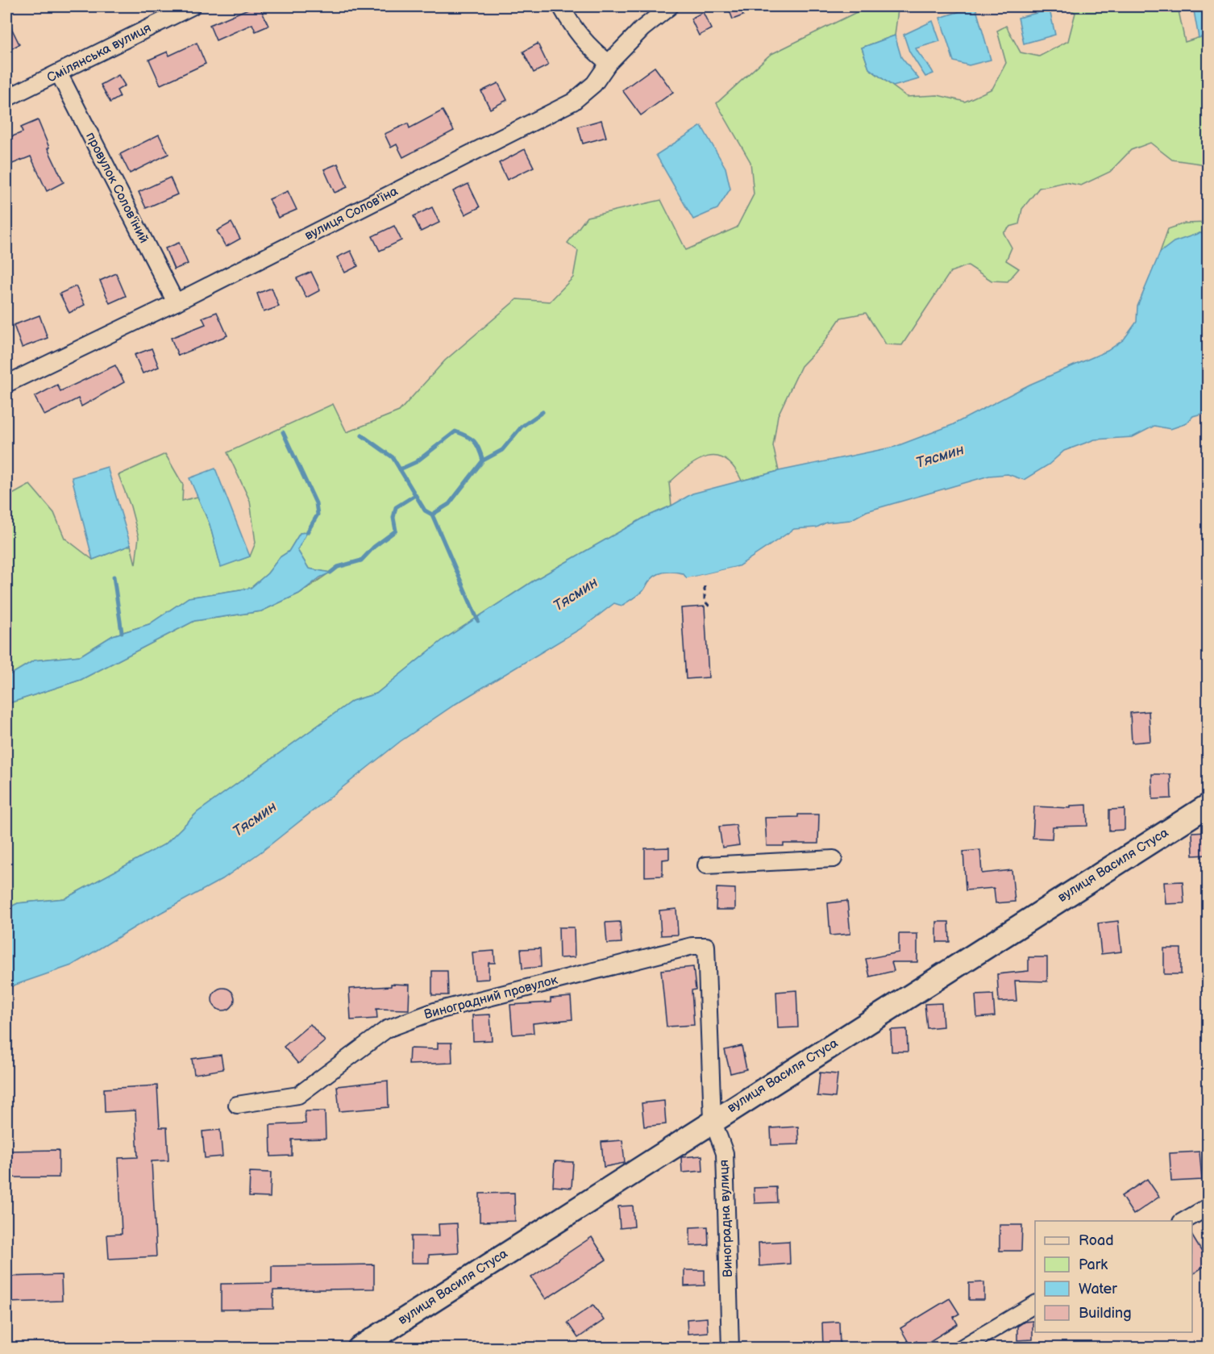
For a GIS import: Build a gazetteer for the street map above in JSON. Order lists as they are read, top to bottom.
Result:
{
  "streets": {
    "street": [
      "Смілянська вулиця",
      "провулок Солов'їний",
      "вулиця Солов'їна",
      "вулиця Василя Стуса",
      "Виноградний провулок",
      "Виноградна вулиця"
    ]
  },
  "crossings": [
    ["Смілянська вулиця", "провулок Солов'їний"],
    ["провулок Солов'їний", "вулиця Солов'їна"],
    ["вулиця Василя Стуса", "Виноградна вулиця"],
    ["Виноградний провулок", "Виноградна вулиця"]
  ],
  "water": ["Тясмин"],
  "legend": [
    "Road",
    "Park",
    "Water",
    "Building"
  ]
}
